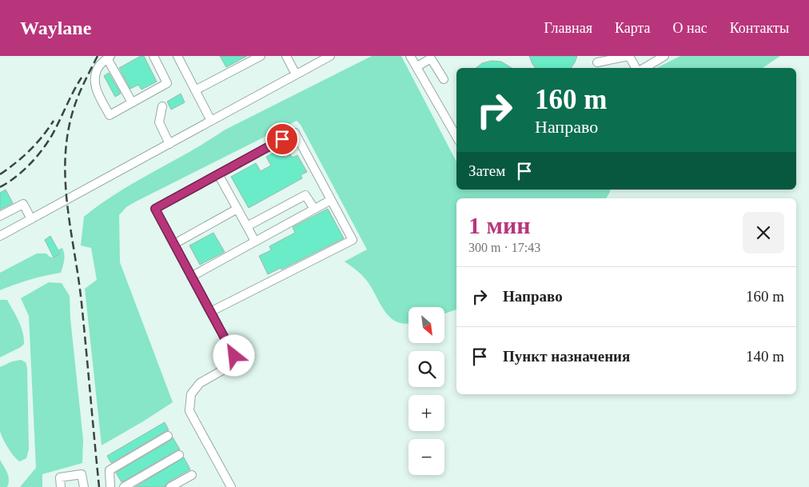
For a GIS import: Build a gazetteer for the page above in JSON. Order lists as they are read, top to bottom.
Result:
{
  "north": "bottom right",
  "page": {
    "header": "Waylane",
    "nav": [
      "Главная",
      "Карта",
      "О нас",
      "Контакты"
    ],
    "turn": ["160 m", "Направо"],
    "then": "Затем",
    "heading": ["1 мин", "300 m · 17:43"],
    "list": [
      {
        "name": "Направо",
        "value": "160 m"
      },
      {
        "name": "Пункт назначения",
        "value": "140 m"
      }
    ],
    "map_buttons": ["+", "−"]
  }
}
